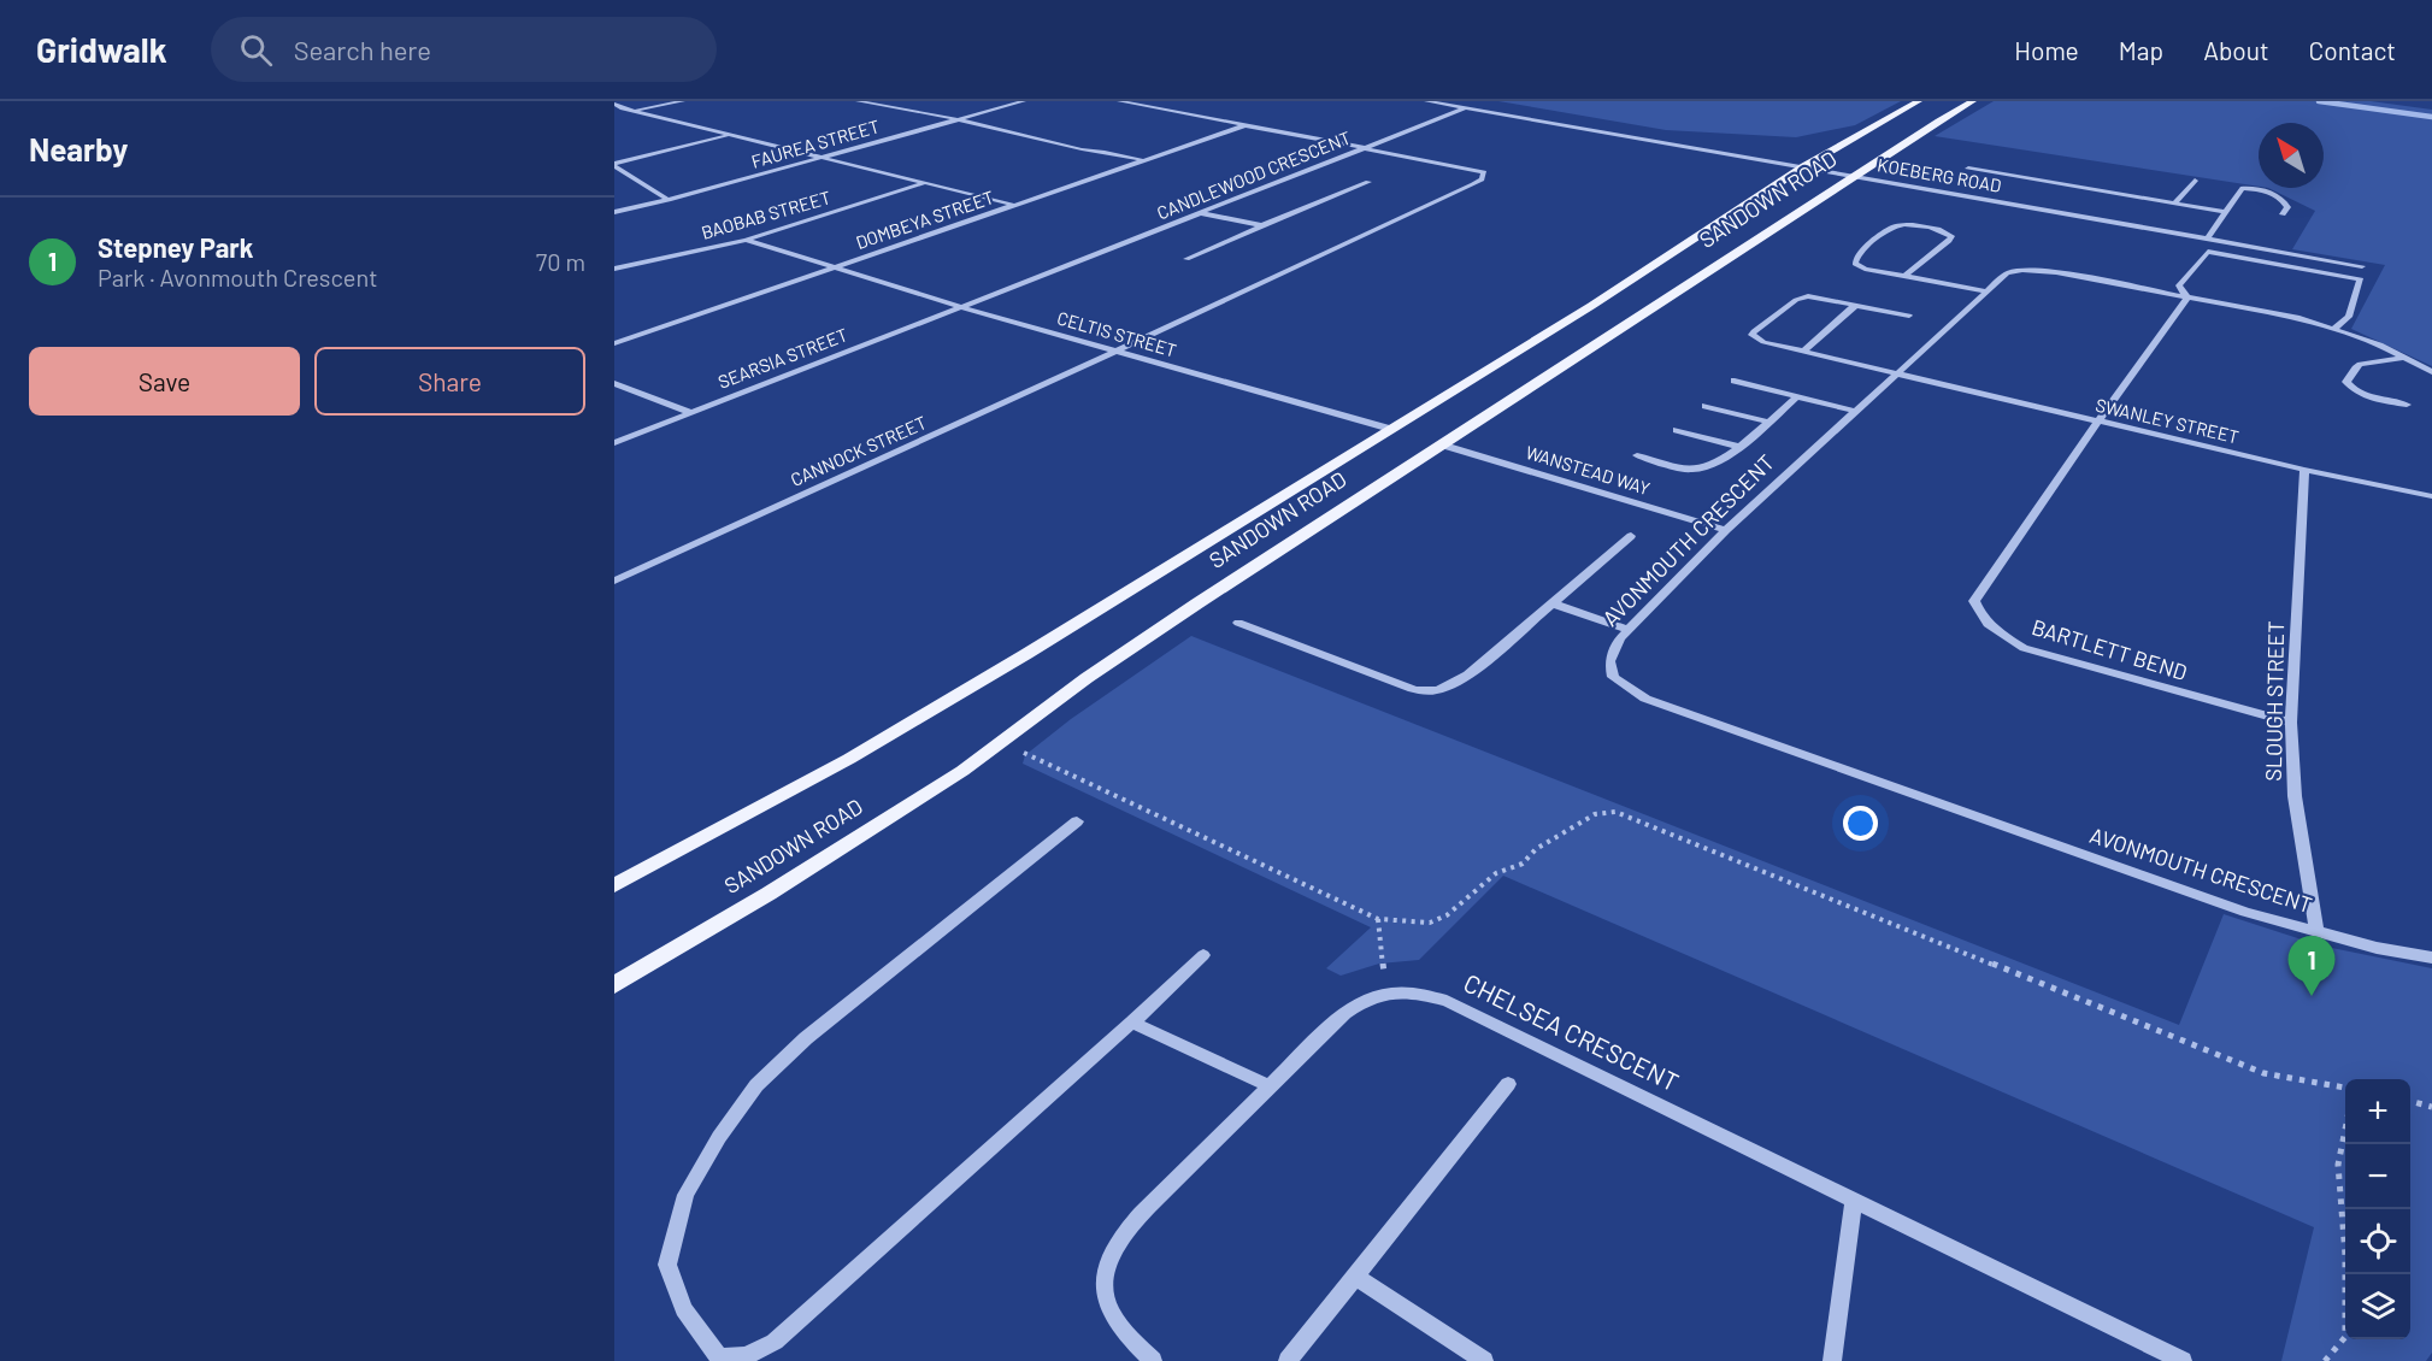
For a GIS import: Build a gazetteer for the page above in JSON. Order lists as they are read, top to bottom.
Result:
{
  "streets": {
    "main road": ["SANDOWN ROAD"],
    "street": [
      "FAUREA STREET",
      "CANDLEWOOD CRESCENT",
      "KOEBERG ROAD",
      "BAOBAB STREET",
      "DOMBEYA STREET",
      "CELTIS STREET",
      "SEARSIA STREET",
      "SWANLEY STREET",
      "CANNOCK STREET",
      "WANSTEAD WAY",
      "AVONMOUTH CRESCENT",
      "BARTLETT BEND",
      "SLOUGH STREET",
      "CHELSEA CRESCENT"
    ]
  },
  "crossings": [
    ["CANDLEWOOD CRESCENT", "DOMBEYA STREET"],
    ["CANDLEWOOD CRESCENT", "CELTIS STREET"],
    ["CANDLEWOOD CRESCENT", "SEARSIA STREET"],
    ["CANDLEWOOD CRESCENT", "CANNOCK STREET"],
    ["KOEBERG ROAD", "SANDOWN ROAD"],
    ["SANDOWN ROAD", "CELTIS STREET"],
    ["SANDOWN ROAD", "WANSTEAD WAY"],
    ["BAOBAB STREET", "CELTIS STREET"],
    ["DOMBEYA STREET", "CELTIS STREET"],
    ["CELTIS STREET", "SEARSIA STREET"],
    ["CELTIS STREET", "CANNOCK STREET"],
    ["SWANLEY STREET", "AVONMOUTH CRESCENT"],
    ["SWANLEY STREET", "BARTLETT BEND"],
    ["SWANLEY STREET", "SLOUGH STREET"],
    ["WANSTEAD WAY", "AVONMOUTH CRESCENT"],
    ["AVONMOUTH CRESCENT", "BARTLETT BEND"],
    ["AVONMOUTH CRESCENT", "SLOUGH STREET"],
    ["BARTLETT BEND", "SLOUGH STREET"]
  ],
  "north": "top left",
  "page": {
    "header": "Gridwalk",
    "search": "Search here",
    "nav": [
      "Home",
      "Map",
      "About",
      "Contact"
    ],
    "heading": "Nearby",
    "list": [
      {
        "mark": "1",
        "name": "Stepney Park",
        "note": "Park · Avonmouth Crescent",
        "value": "70 m"
      }
    ],
    "buttons": ["Save", "Share"],
    "pins": "1",
    "map_buttons": ["+", "−"]
  }
}
